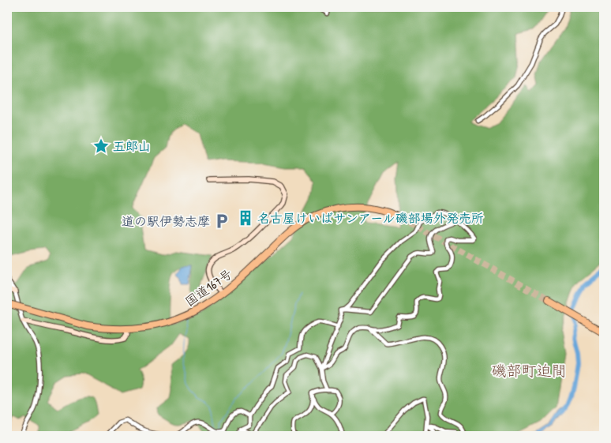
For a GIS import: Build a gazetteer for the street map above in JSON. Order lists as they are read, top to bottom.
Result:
{
  "streets": {
    "highway": ["国道167号"]
  },
  "districts": ["磯部町迫間"],
  "places": {
    "place": ["五郎山"],
    "building": ["名古屋けいばサンアール磯部場外発売所"],
    "parking": ["道の駅伊勢志摩"]
  }
}
